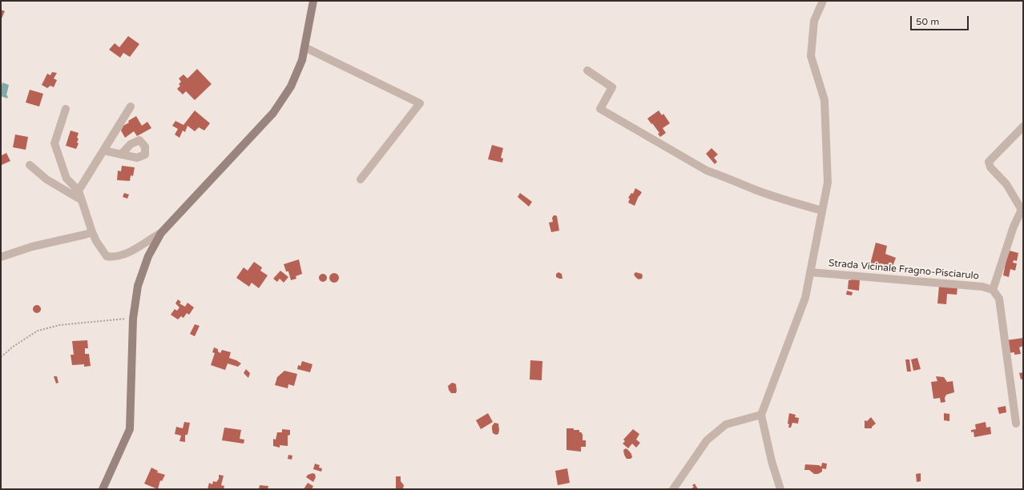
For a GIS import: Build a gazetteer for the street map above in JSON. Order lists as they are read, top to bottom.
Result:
{
  "streets": {
    "street": ["Strada Vicinale Fragno-Pisciarulo"]
  },
  "scale_bar": "50 m"
}
